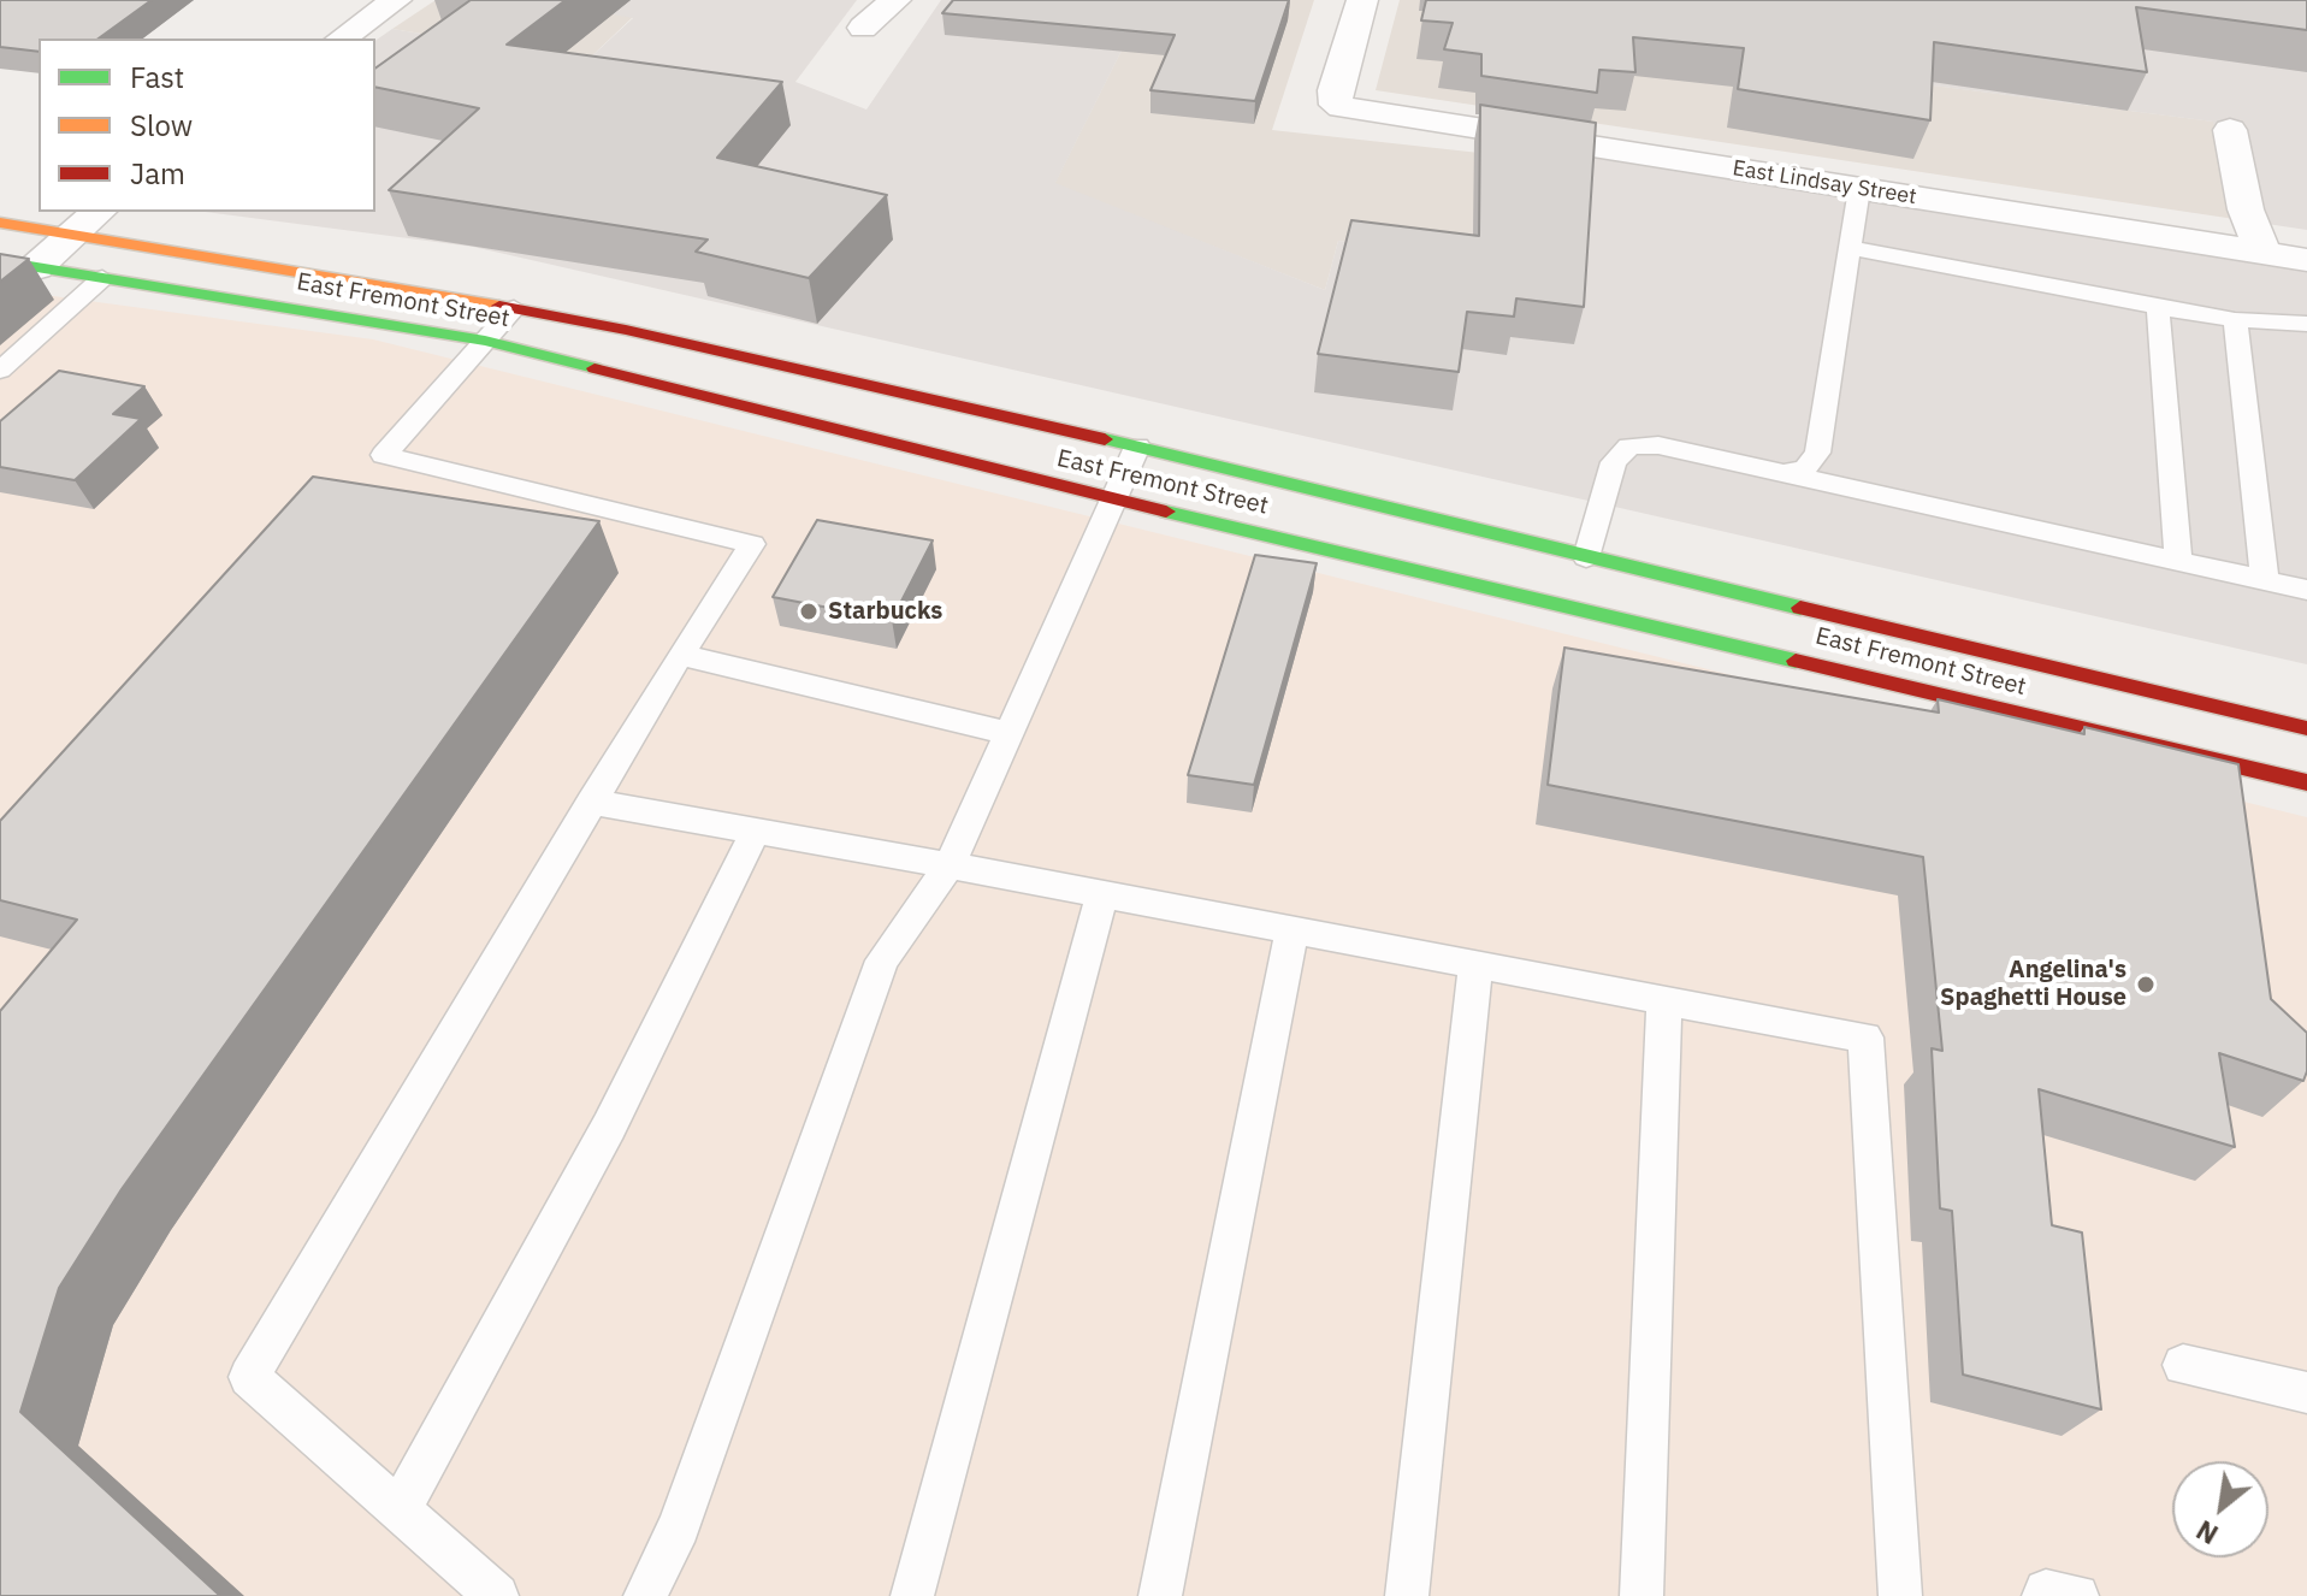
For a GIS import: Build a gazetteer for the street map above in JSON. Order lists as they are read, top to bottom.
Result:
{
  "streets": {
    "main road": ["East Fremont Street"],
    "street": ["East Lindsay Street"]
  },
  "places": ["Starbucks", "Angelina's Spaghetti House"],
  "legend": ["Fast", "Slow", "Jam"],
  "north": "bottom left"
}
